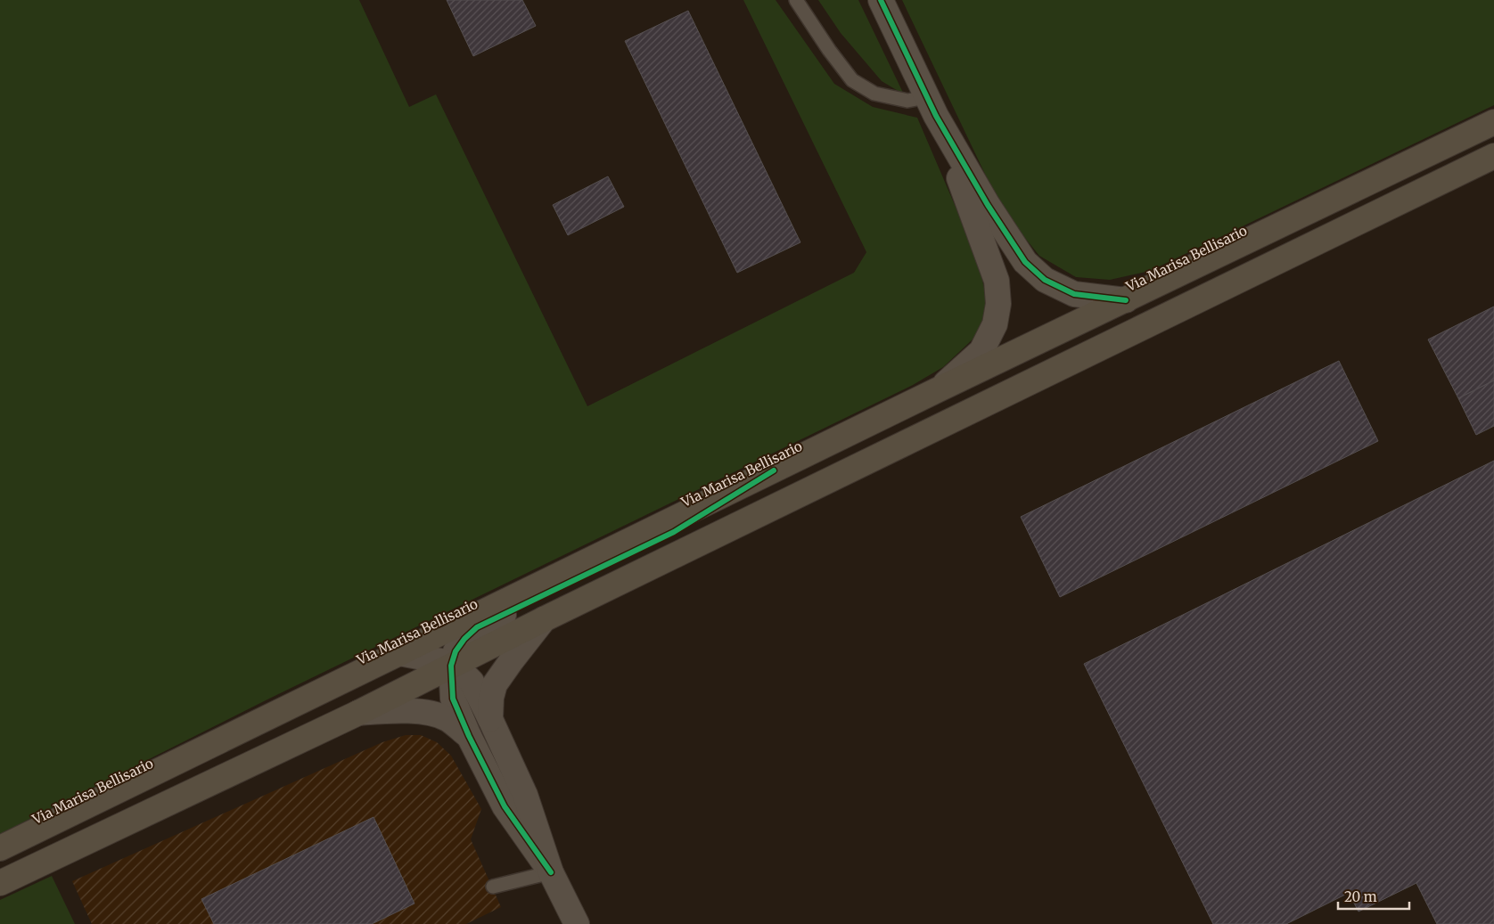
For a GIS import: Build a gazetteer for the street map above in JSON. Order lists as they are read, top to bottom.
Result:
{
  "streets": {
    "main road": ["Via Marisa Bellisario"]
  },
  "scale_bar": "20 m"
}
